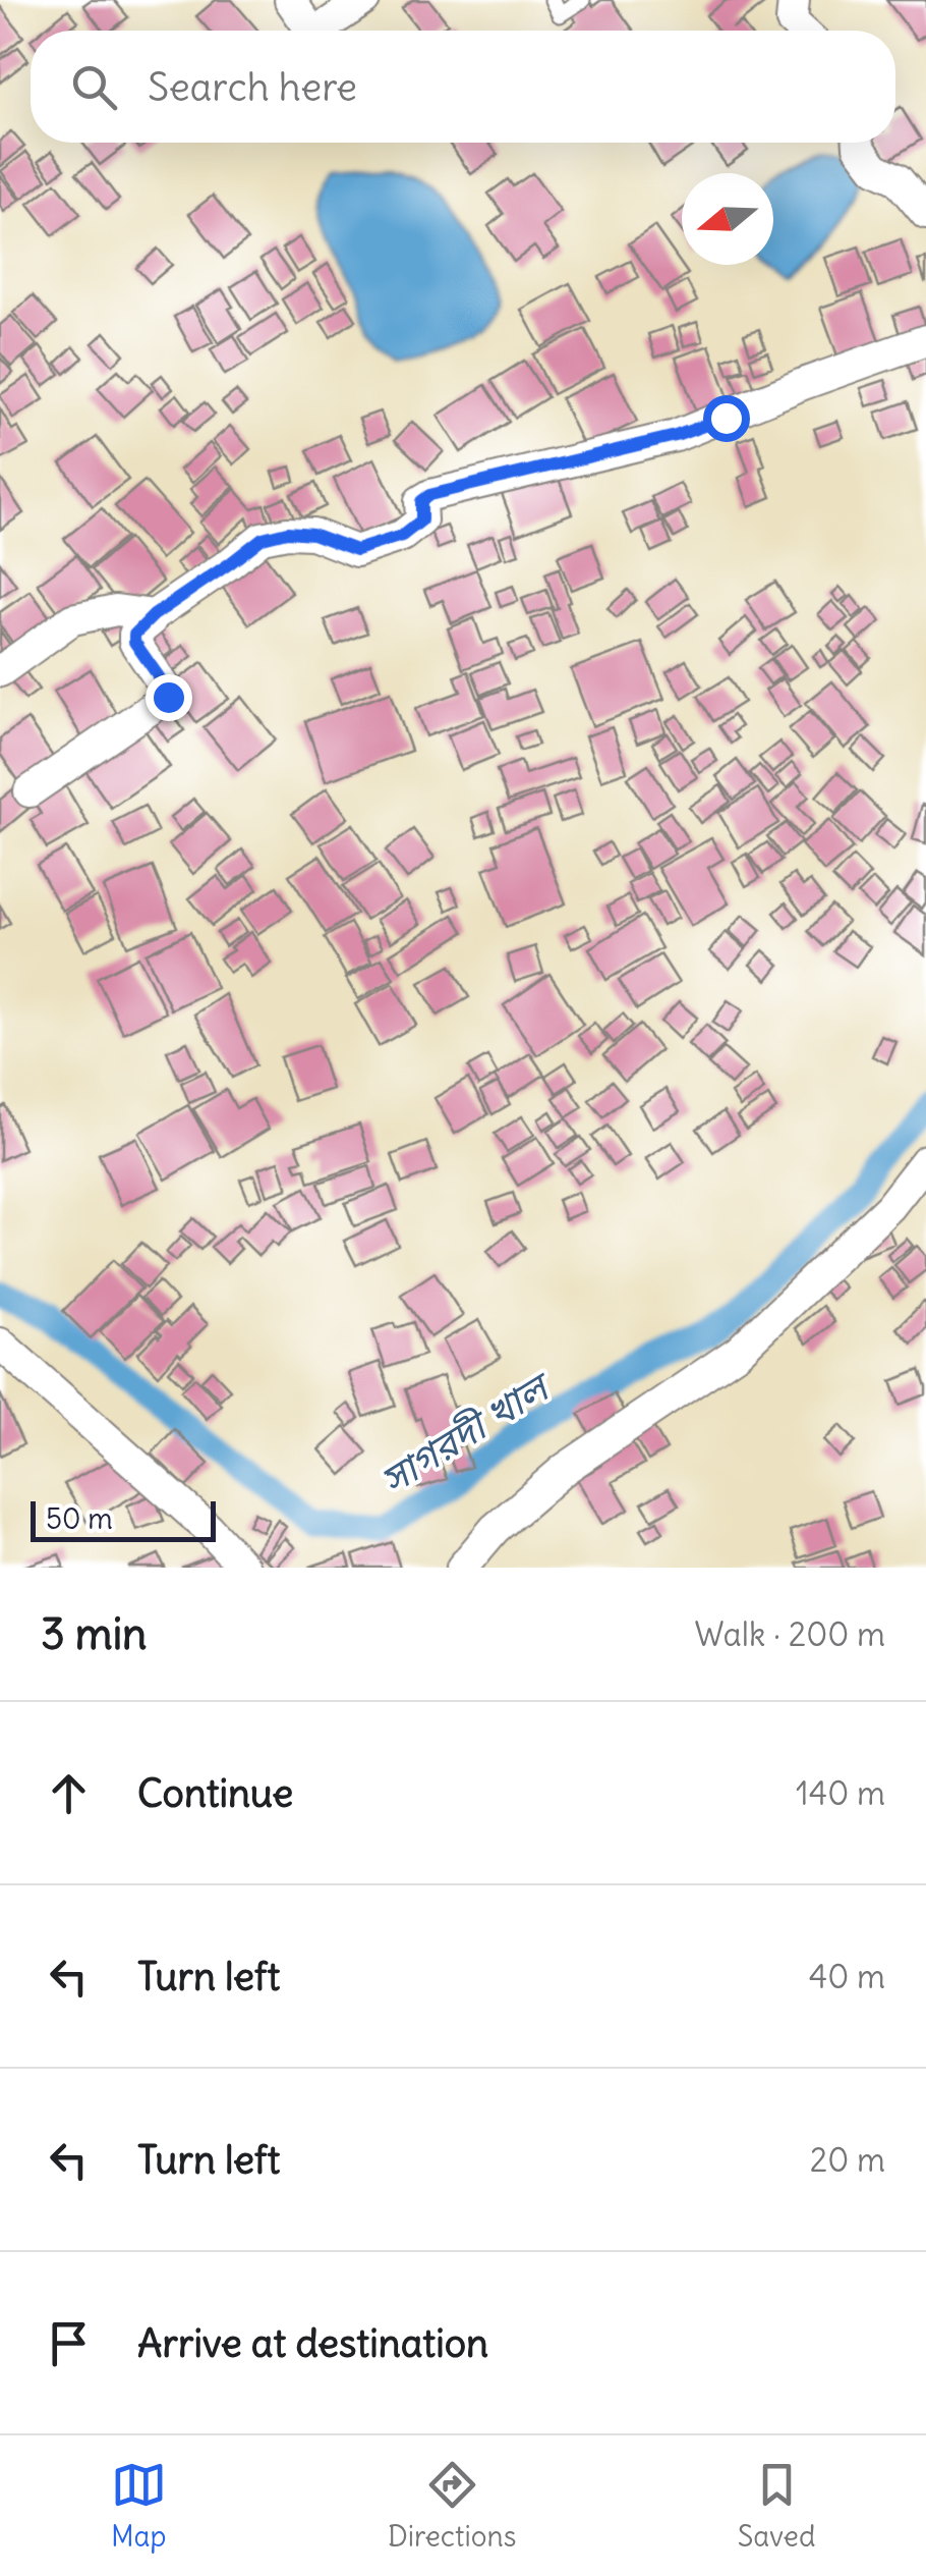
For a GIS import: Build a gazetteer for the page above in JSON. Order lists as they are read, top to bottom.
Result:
{
  "water": ["সাগরদী খাল"],
  "scale_bar": "50 m",
  "north": "left",
  "page": {
    "search": "Search here",
    "scale": "50 m",
    "heading": ["3 min", "Walk · 200 m"],
    "list": [
      ["Continue", "140 m"],
      ["Turn left", "40 m"],
      ["Turn left", "20 m"],
      "Arrive at destination"
    ],
    "nav": ["Map", "Directions", "Saved"]
  }
}
